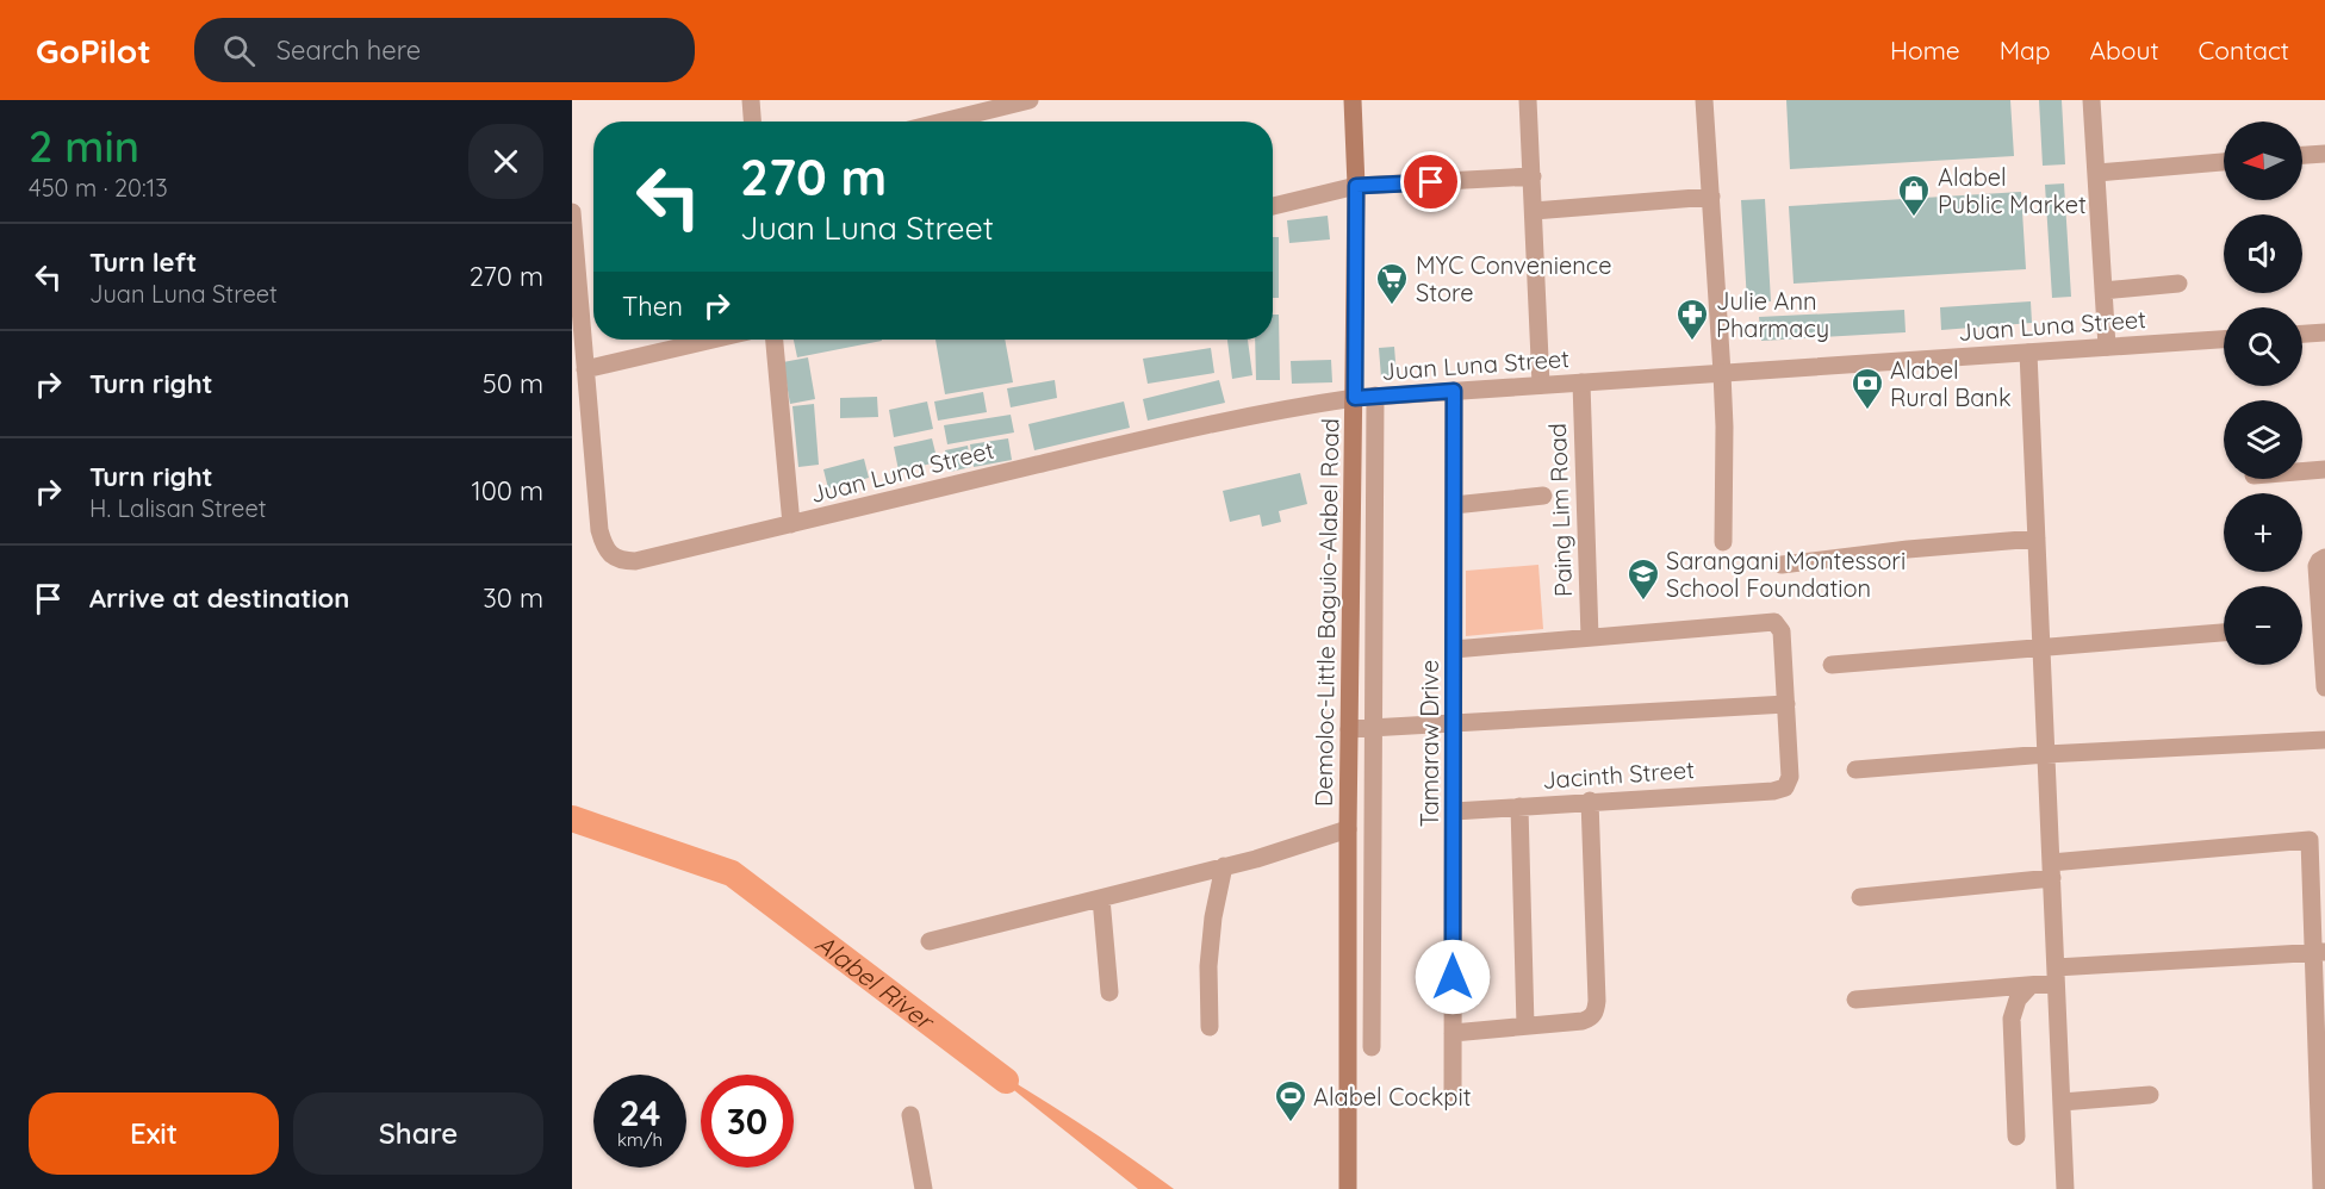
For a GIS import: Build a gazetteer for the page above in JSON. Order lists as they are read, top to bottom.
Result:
{
  "streets": {
    "main road": ["Demoloc-Little Baguio-Alabel Road"],
    "street": [
      "Juan Luna Street",
      "Paing Lim Road",
      "Tamaraw Drive",
      "Jacinth Street"
    ]
  },
  "crossings": [
    ["Juan Luna Street", "Paing Lim Road"],
    ["Juan Luna Street", "Demoloc-Little Baguio-Alabel Road"],
    ["Juan Luna Street", "Tamaraw Drive"],
    ["Tamaraw Drive", "Jacinth Street"]
  ],
  "water": ["Alabel River"],
  "places": {
    "shop": ["Alabel Public Market"],
    "supermarket": ["MYC Convenience Store"],
    "pharmacy": ["Julie Ann Pharmacy"],
    "bank": ["Alabel Rural Bank"],
    "school or university": ["Sarangani Montessori School Foundation"],
    "sports": ["Alabel Cockpit"]
  },
  "north": "left",
  "page": {
    "header": "GoPilot",
    "search": "Search here",
    "nav": [
      "Home",
      "Map",
      "About",
      "Contact"
    ],
    "heading": ["2 min", "450 m · 20:13"],
    "map_buttons": ["+", "−"],
    "turn": ["270 m", "Juan Luna Street"],
    "list": [
      {
        "name": "Turn left",
        "note": "Juan Luna Street",
        "value": "270 m"
      },
      {
        "name": "Turn right",
        "value": "50 m"
      },
      {
        "name": "Turn right",
        "note": "H. Lalisan Street",
        "value": "100 m"
      },
      {
        "name": "Arrive at destination",
        "value": "30 m"
      }
    ],
    "then": "Then",
    "speed": "24 km/h",
    "limit": "30",
    "buttons": ["Exit", "Share"]
  }
}
